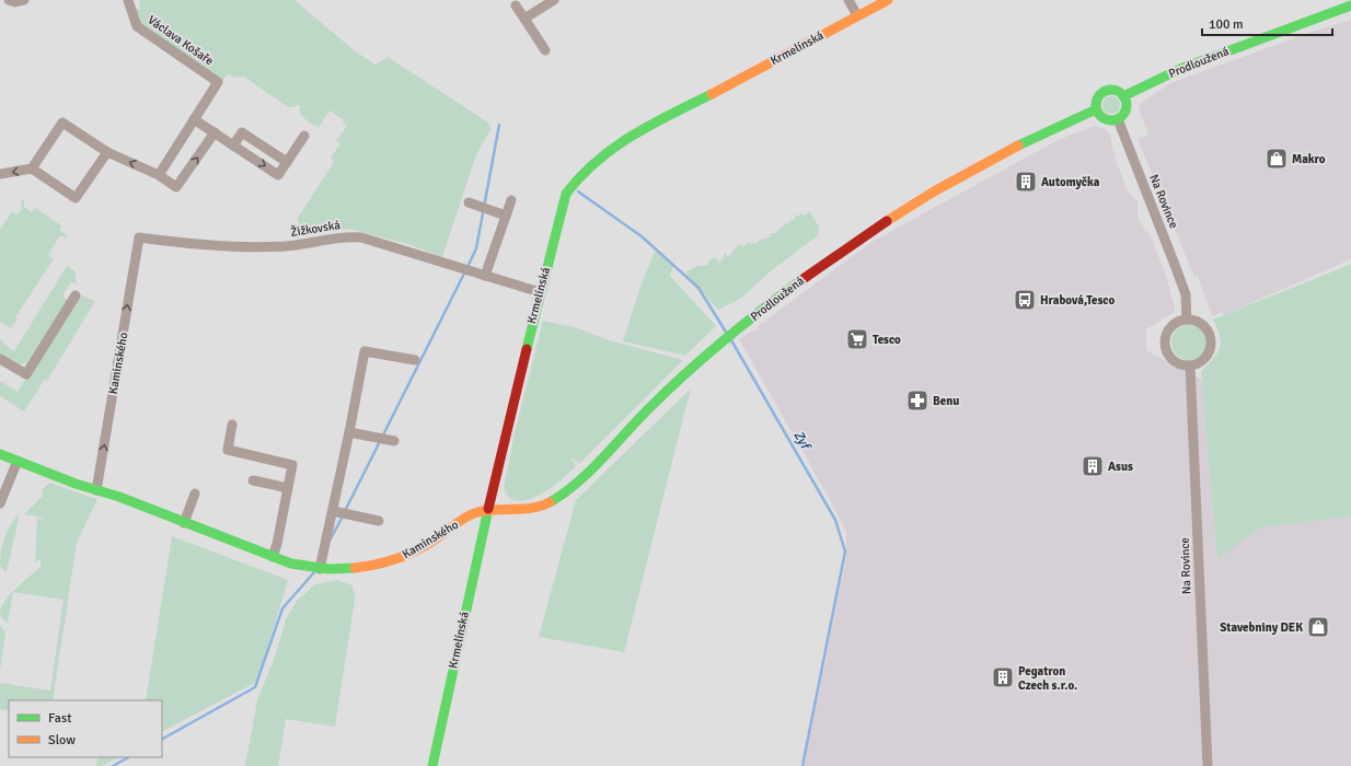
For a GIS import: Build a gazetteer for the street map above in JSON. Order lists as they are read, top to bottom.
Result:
{
  "streets": {
    "main road": ["Krmelínská", "Prodloužená", "Kaminského"],
    "street": ["Václava Košaře", "Na Rovince", "Žižkovská"]
  },
  "crossings": [
    ["Krmelínská", "Prodloužená"],
    ["Krmelínská", "Žižkovská"],
    ["Krmelínská", "Kaminského"],
    ["Prodloužená", "Na Rovince"],
    ["Prodloužená", "Kaminského"],
    ["Žižkovská", "Kaminského"]
  ],
  "water": ["Zyf"],
  "places": {
    "shop": ["Makro", "Stavebniny DEK"],
    "building": ["Automyčka", "Asus", "Pegatron Czech s.r.o."],
    "bus stop": ["Hrabová,Tesco"],
    "supermarket": ["Tesco"],
    "pharmacy": ["Benu"]
  },
  "legend": ["Fast", "Slow"],
  "scale_bar": "100 m"
}
